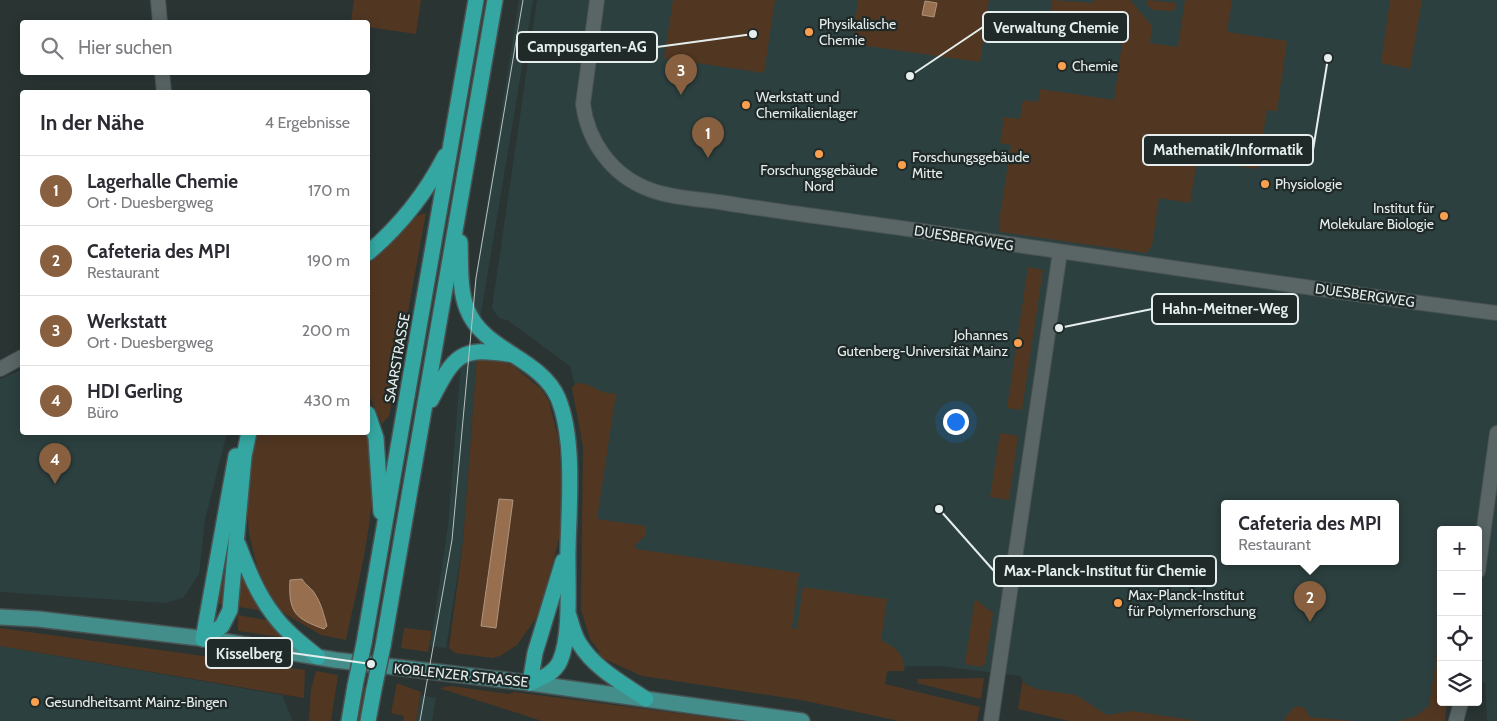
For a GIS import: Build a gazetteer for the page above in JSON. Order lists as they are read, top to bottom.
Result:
{
  "streets": {
    "highway": ["SAARSTRASSE"],
    "main road": ["KOBLENZER STRASSE"],
    "street": ["DUESBERGWEG"]
  },
  "places": [
    "Physikalische Chemie",
    "Campusgarten-AG",
    "Mathematik/Informatik",
    "Chemie",
    "Verwaltung Chemie",
    "Werkstatt und Chemikalienlager",
    "Forschungsgebäude Nord",
    "Forschungsgebäude Mitte",
    "Physiologie",
    "Institut für Molekulare Biologie",
    "Hahn-Meitner-Weg",
    "Johannes Gutenberg-Universität Mainz",
    "Max-Planck-Institut für Chemie",
    "Max-Planck-Institut für Polymerforschung",
    "Kisselberg",
    "Gesundheitsamt Mainz-Bingen"
  ],
  "page": {
    "search": "Hier suchen",
    "pins": [
      "3",
      "1",
      "4",
      "2"
    ],
    "heading": ["In der Nähe", "4 Ergebnisse"],
    "list": [
      {
        "mark": "1",
        "name": "Lagerhalle Chemie",
        "note": "Ort · Duesbergweg",
        "value": "170 m"
      },
      {
        "mark": "2",
        "name": "Cafeteria des MPI",
        "note": "Restaurant",
        "value": "190 m"
      },
      {
        "mark": "3",
        "name": "Werkstatt",
        "note": "Ort · Duesbergweg",
        "value": "200 m"
      },
      {
        "mark": "4",
        "name": "HDI Gerling",
        "note": "Büro",
        "value": "430 m"
      }
    ],
    "popup": ["Cafeteria des MPI", "Restaurant"],
    "map_buttons": ["+", "−"]
  }
}
